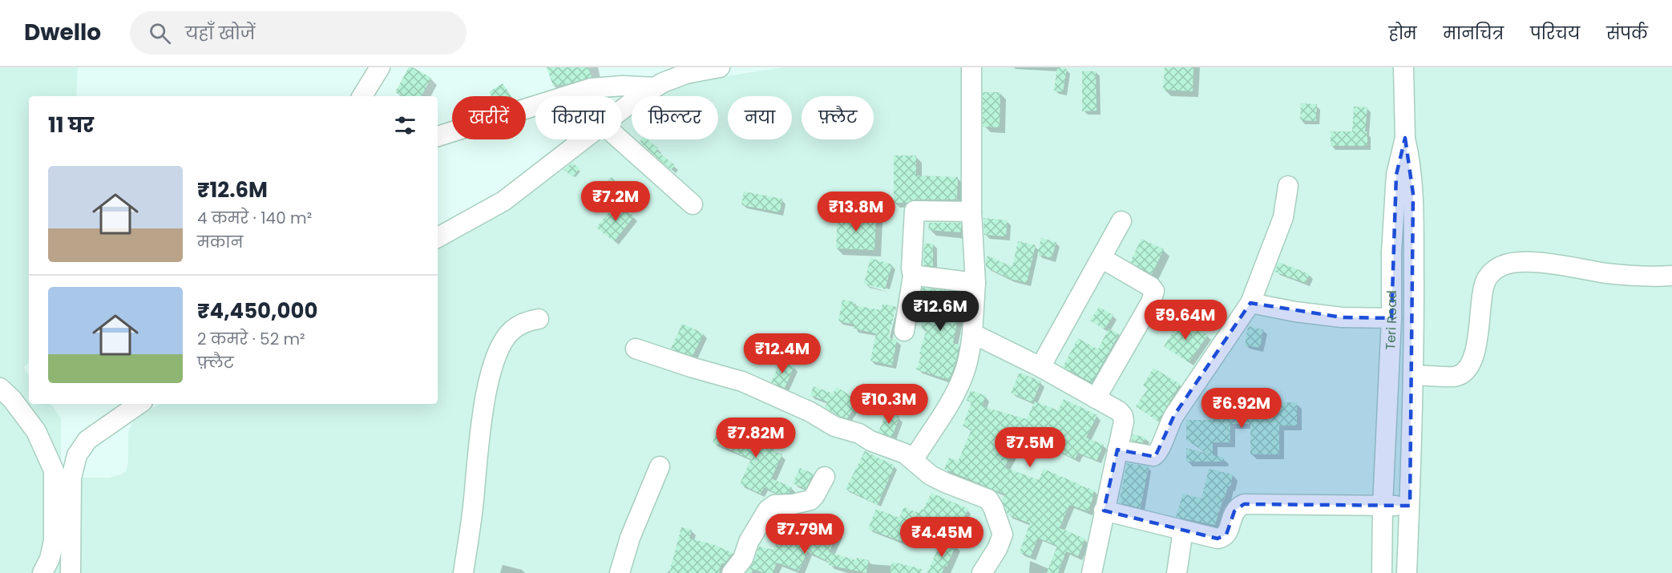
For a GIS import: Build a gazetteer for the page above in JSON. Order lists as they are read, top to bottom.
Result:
{
  "streets": {
    "street": ["Teri Road"]
  },
  "page": {
    "header": "Dwello",
    "search": "यहाँ खोजें",
    "nav": [
      "होम",
      "मानचित्र",
      "परिचय",
      "संपर्क"
    ],
    "chip": [
      "खरीदें",
      "किराया",
      "फ़िल्टर",
      "नया",
      "फ़्लैट"
    ],
    "heading": "11 घर",
    "list": [
      {
        "name": "₹12.6M",
        "note": "4 कमरे · 140 m² · मकान"
      },
      {
        "name": "₹4,450,000",
        "note": "2 कमरे · 52 m² · फ़्लैट"
      }
    ],
    "price": [
      "₹7.2M",
      "₹13.8M",
      "₹12.6M",
      "₹9.64M",
      "₹12.4M",
      "₹10.3M",
      "₹6.92M",
      "₹7.82M",
      "₹7.5M",
      "₹7.79M",
      "₹4.45M"
    ]
  }
}
